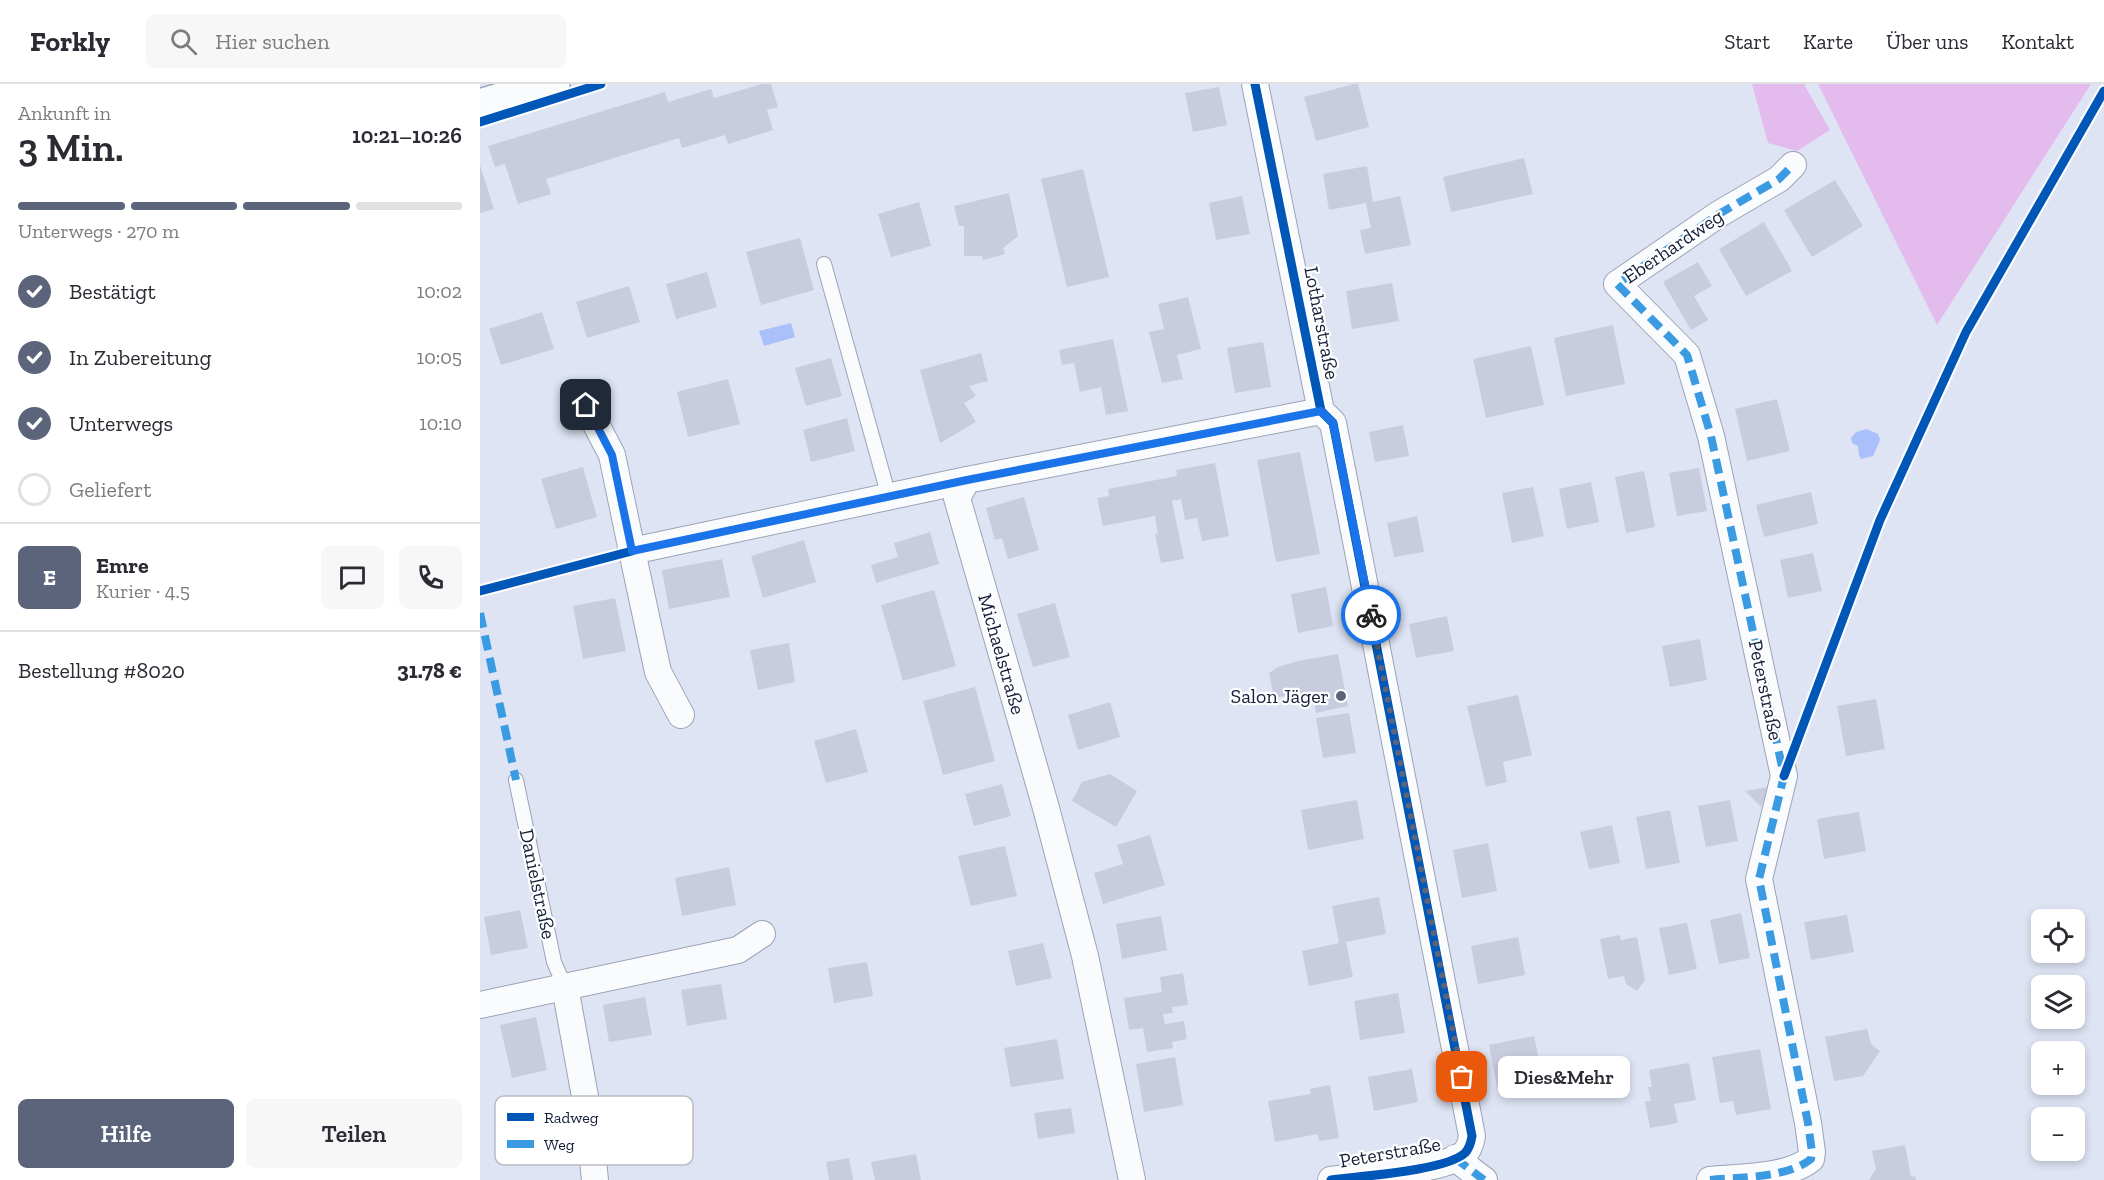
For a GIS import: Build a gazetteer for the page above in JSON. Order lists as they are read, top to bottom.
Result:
{
  "streets": {
    "street": [
      "Eberhardweg",
      "Lotharstraße",
      "Michaelstraße",
      "Peterstraße",
      "Danielstraße"
    ]
  },
  "crossings": [
    ["Eberhardweg", "Peterstraße"],
    ["Lotharstraße", "Peterstraße"]
  ],
  "places": ["Salon Jäger", "Dies&Mehr"],
  "legend": ["Radweg", "Weg"],
  "page": {
    "header": "Forkly",
    "search": "Hier suchen",
    "nav": [
      "Start",
      "Karte",
      "Über uns",
      "Kontakt"
    ],
    "heading": ["3 Min.", "Ankunft in", "10:21–10:26"],
    "panel": [
      "Emre",
      "Kurier · 4.5",
      "Bestellung #8020",
      "31.78 €"
    ],
    "bar": "Unterwegs · 270 m",
    "list": [
      ["Bestätigt", "10:02"],
      ["In Zubereitung", "10:05"],
      ["Unterwegs", "10:10"],
      "Geliefert"
    ],
    "round": "E",
    "map_buttons": ["+", "−"],
    "bubble": "Dies&Mehr",
    "buttons": ["Hilfe", "Teilen"]
  }
}
